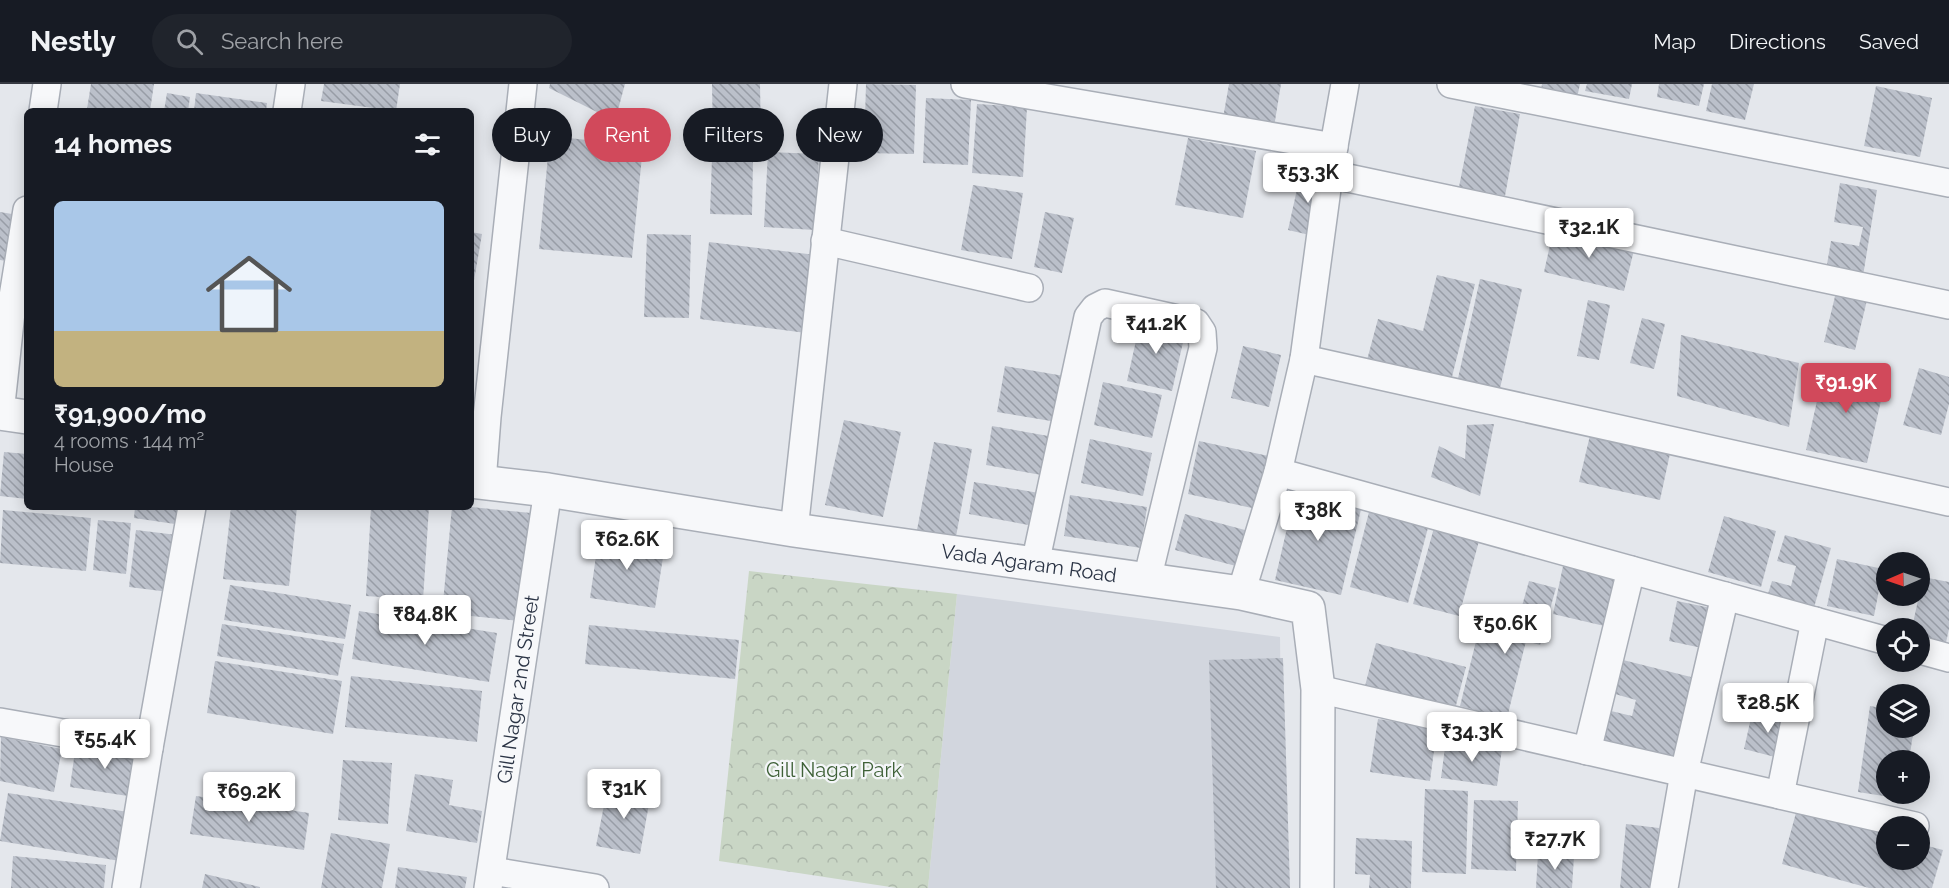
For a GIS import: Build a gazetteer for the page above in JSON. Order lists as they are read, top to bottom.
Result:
{
  "streets": {
    "street": ["Vada Agaram Road", "Gill Nagar 2nd Street"]
  },
  "crossings": [
    ["Vada Agaram Road", "Gill Nagar 2nd Street"]
  ],
  "parks": ["Gill Nagar Park"],
  "north": "left",
  "page": {
    "header": "Nestly",
    "search": "Search here",
    "nav": ["Map", "Directions", "Saved"],
    "chip": [
      "Buy",
      "Rent",
      "Filters",
      "New"
    ],
    "heading": "14 homes",
    "price": [
      "₹53.3K",
      "₹32.1K",
      "₹41.2K",
      "₹91.9K",
      "₹38K",
      "₹62.6K",
      "₹84.8K",
      "₹50.6K",
      "₹28.5K",
      "₹34.3K",
      "₹55.4K",
      "₹31K",
      "₹69.2K",
      "₹27.7K"
    ],
    "list": [
      {
        "name": "₹91,900/mo",
        "note": "4 rooms · 144 m² · House"
      }
    ],
    "map_buttons": ["+", "−"]
  }
}
